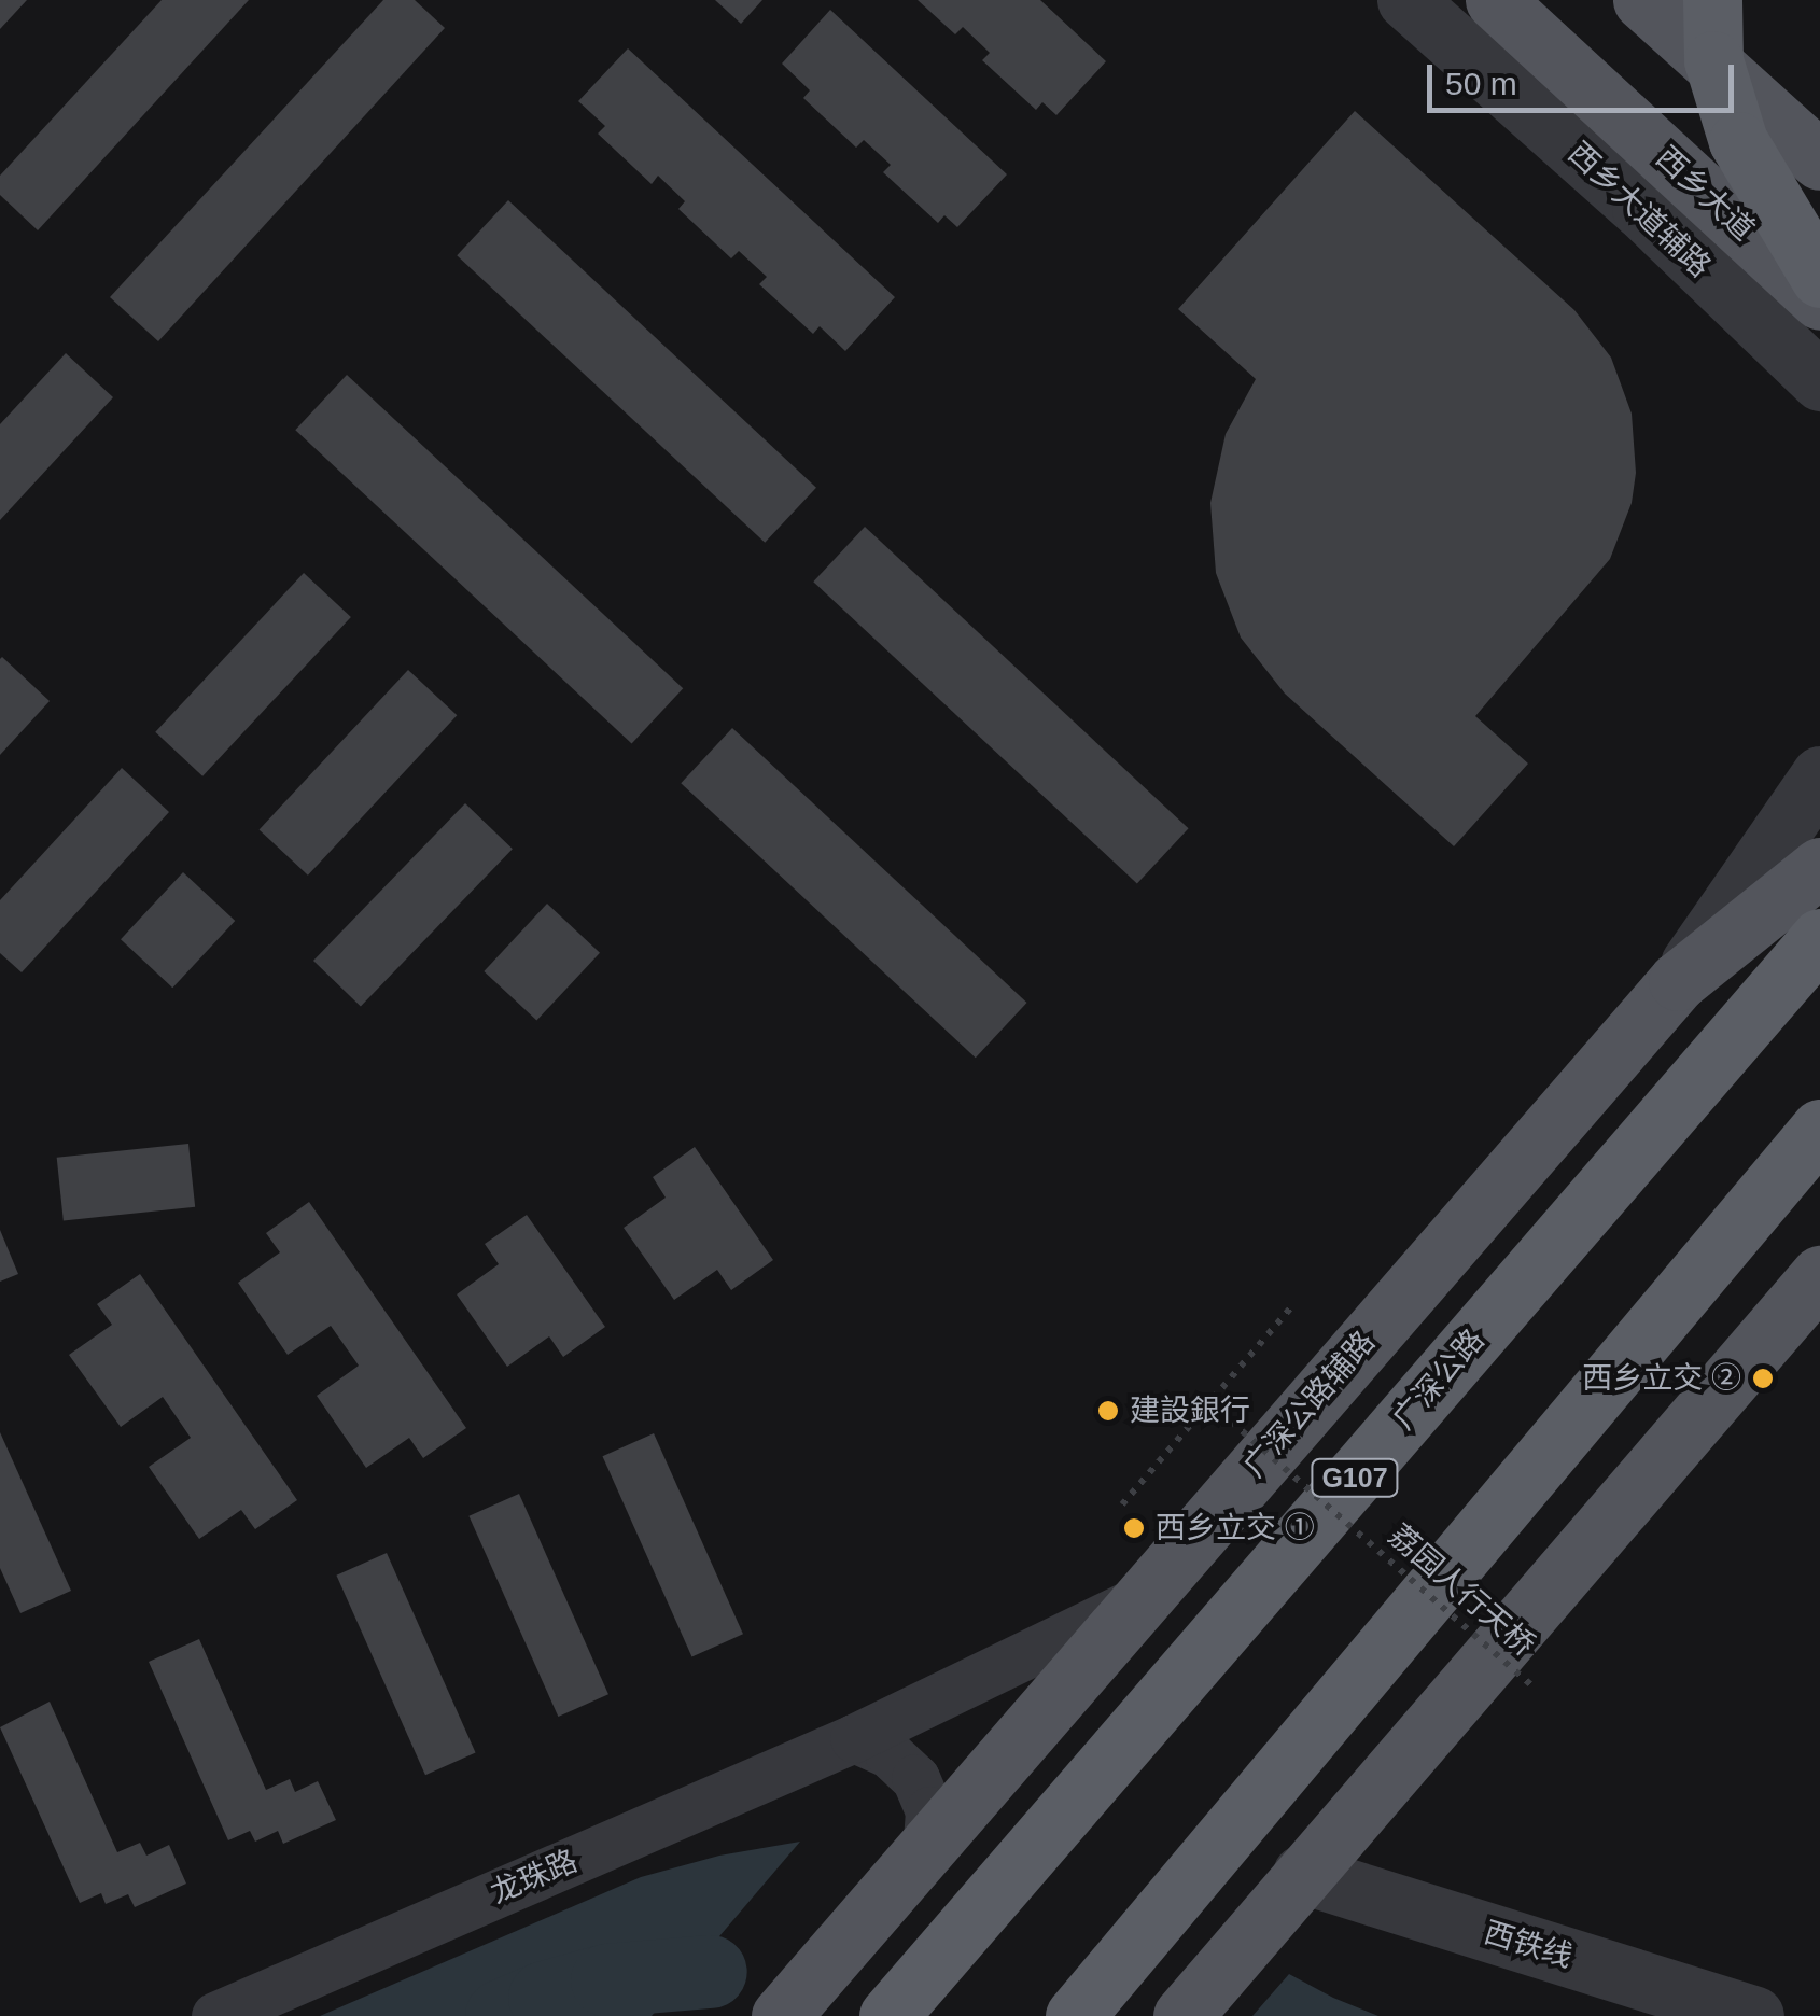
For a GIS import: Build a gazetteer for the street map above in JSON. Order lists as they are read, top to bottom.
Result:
{
  "streets": {
    "highway": ["广深公路", "G107"],
    "main road": ["西乡大道", "广深公路辅路"],
    "street": ["西乡大道辅路", "龙珠路", "西铁线"],
    "path": ["荔园人行天桥"]
  },
  "crossings": [
    ["广深公路辅路", "龙珠路"]
  ],
  "places": ["西乡立交 ②", "建設銀行", "西乡立交 ①"],
  "scale_bar": "50 m"
}
